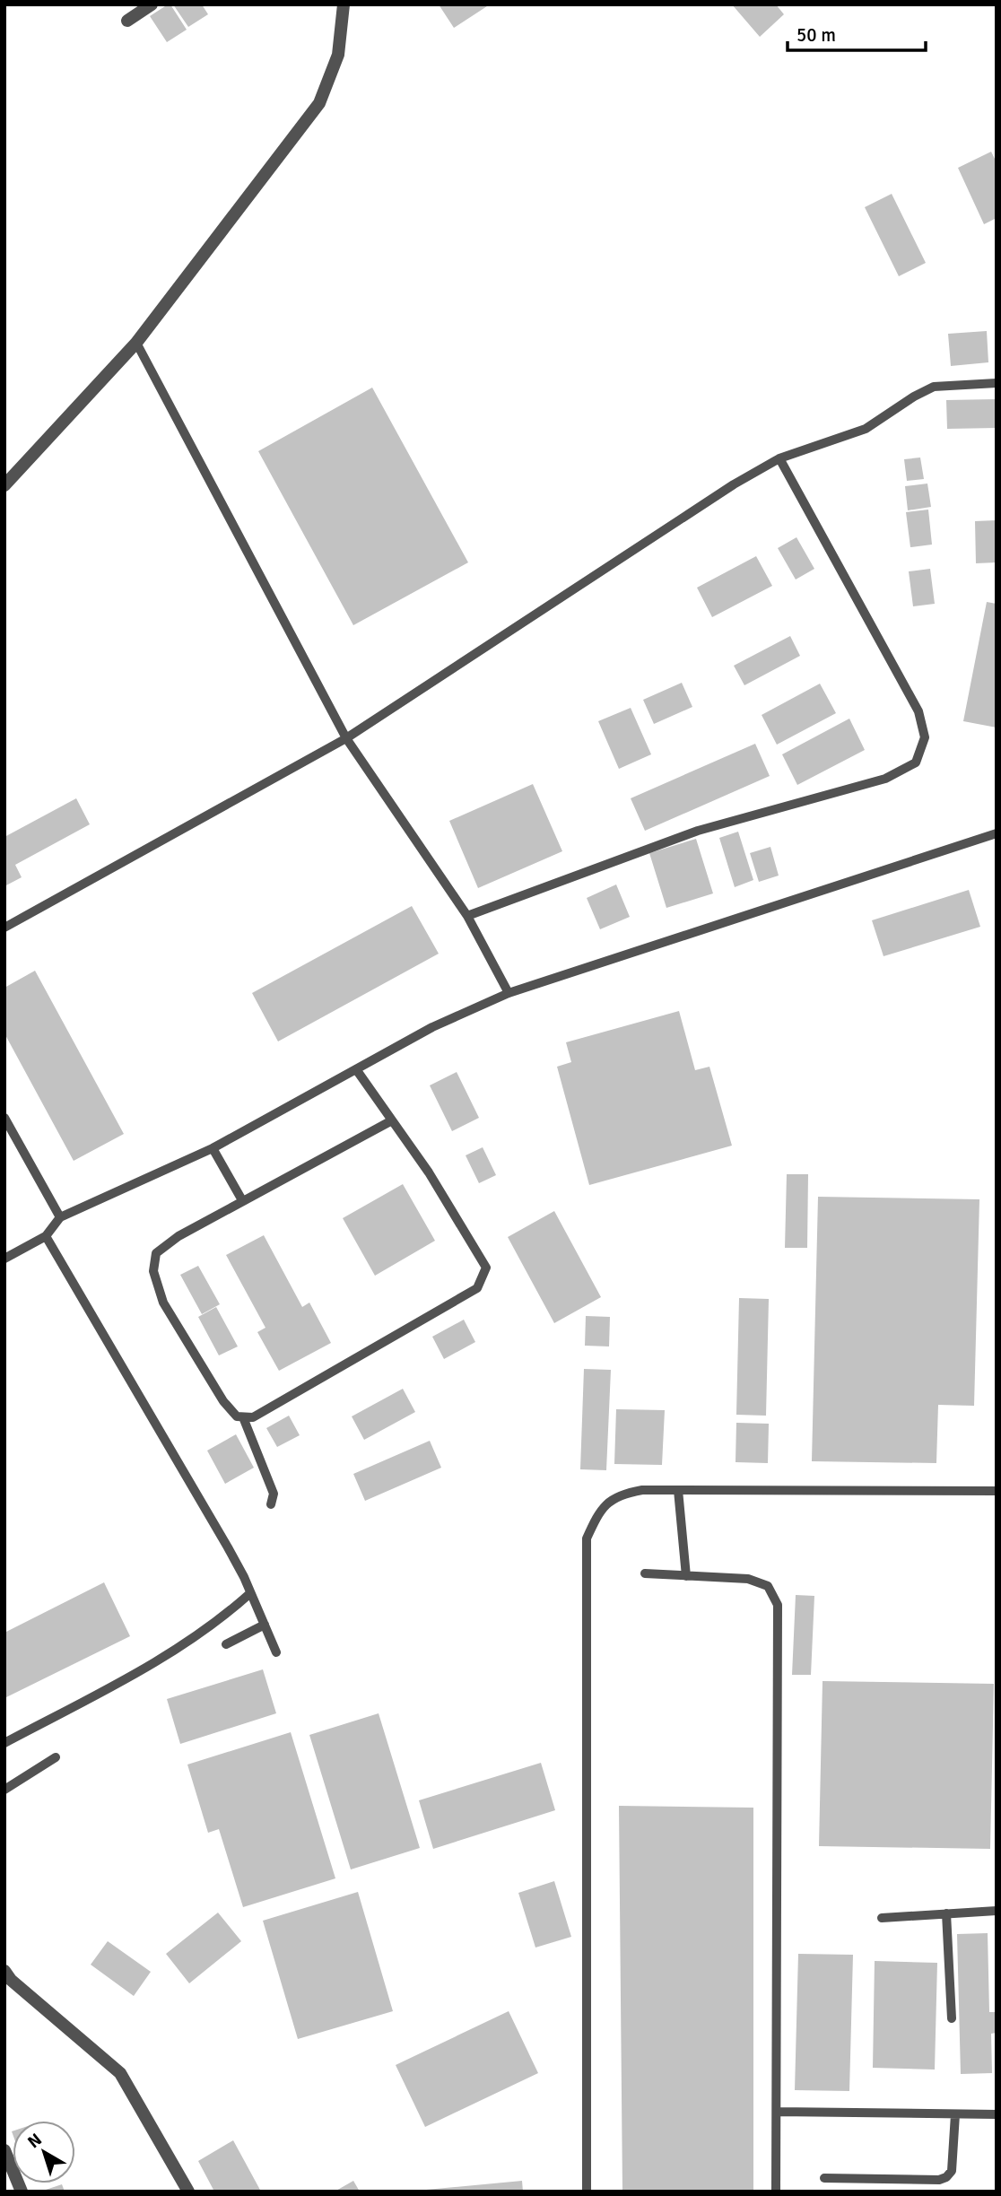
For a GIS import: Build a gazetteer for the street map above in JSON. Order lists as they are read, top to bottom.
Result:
{
  "scale_bar": "50 m",
  "north": "top left"
}
